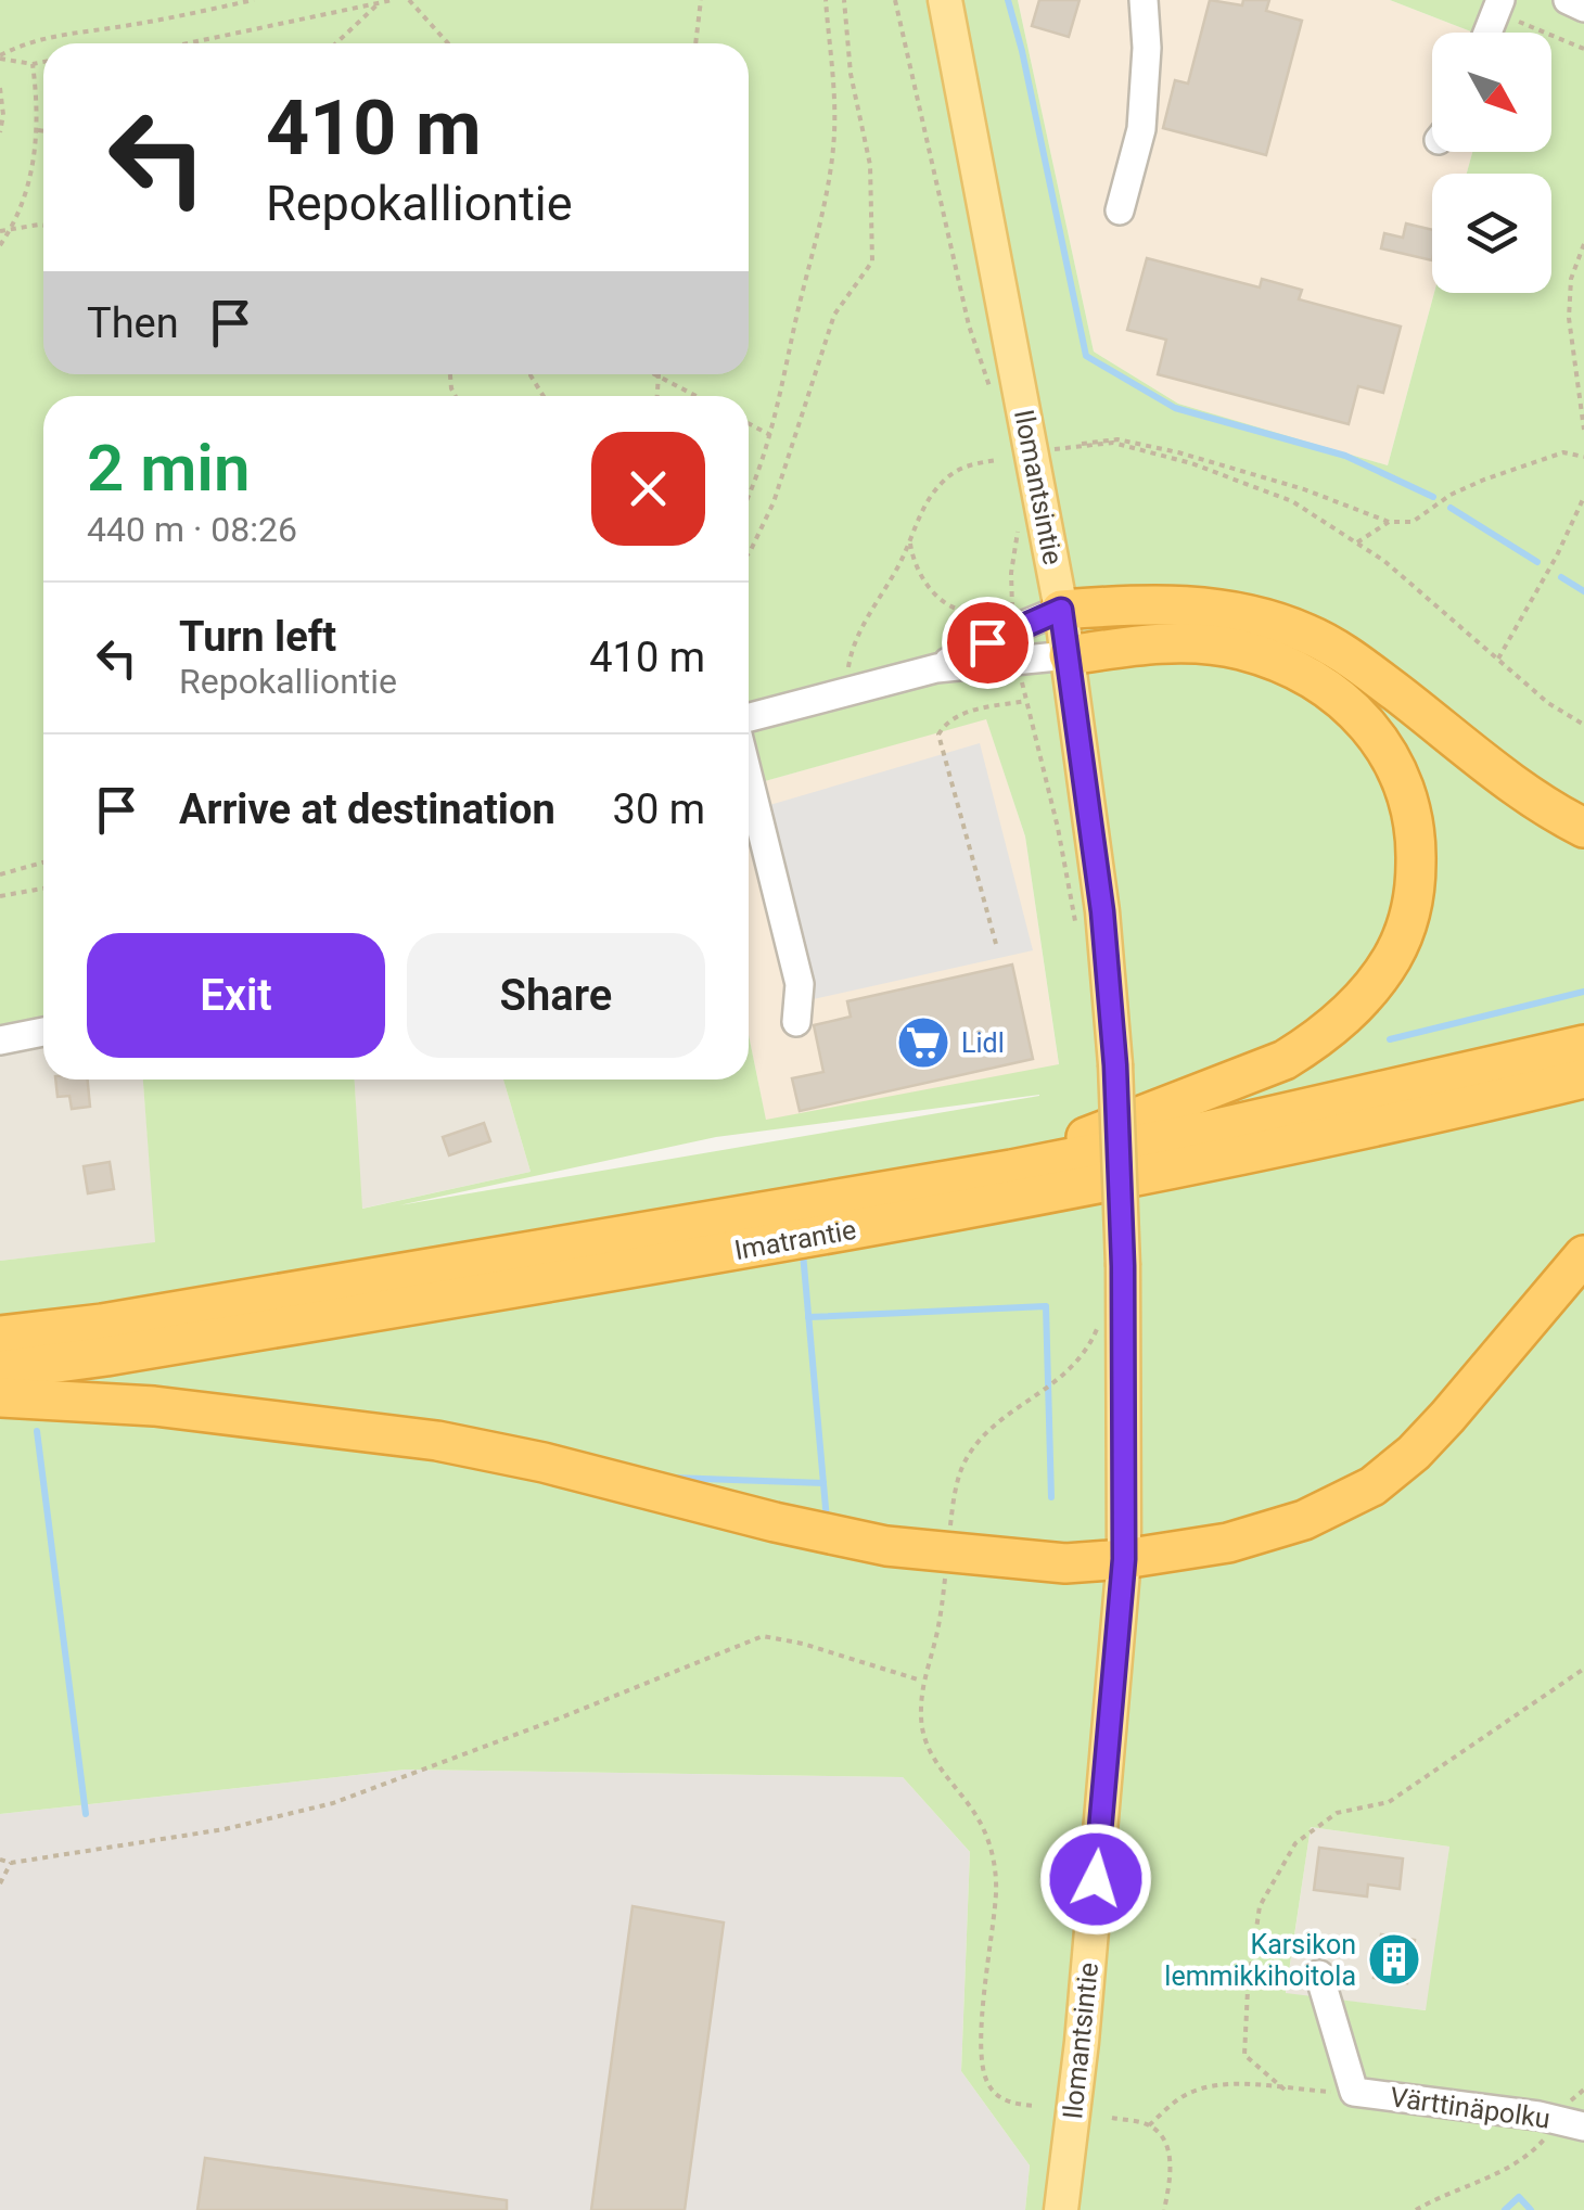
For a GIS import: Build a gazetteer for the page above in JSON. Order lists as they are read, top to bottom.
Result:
{
  "streets": {
    "highway": ["Imatrantie"],
    "main road": ["Ilomantsintie"],
    "street": ["Värttinäpolku"]
  },
  "places": {
    "supermarket": ["Lidl"],
    "building": ["Karsikon lemmikkihoitola"]
  },
  "north": "bottom right",
  "page": {
    "turn": ["410 m", "Repokalliontie"],
    "then": "Then",
    "heading": ["2 min", "440 m · 08:26"],
    "list": [
      {
        "name": "Turn left",
        "note": "Repokalliontie",
        "value": "410 m"
      },
      {
        "name": "Arrive at destination",
        "value": "30 m"
      }
    ],
    "buttons": ["Exit", "Share"]
  }
}
